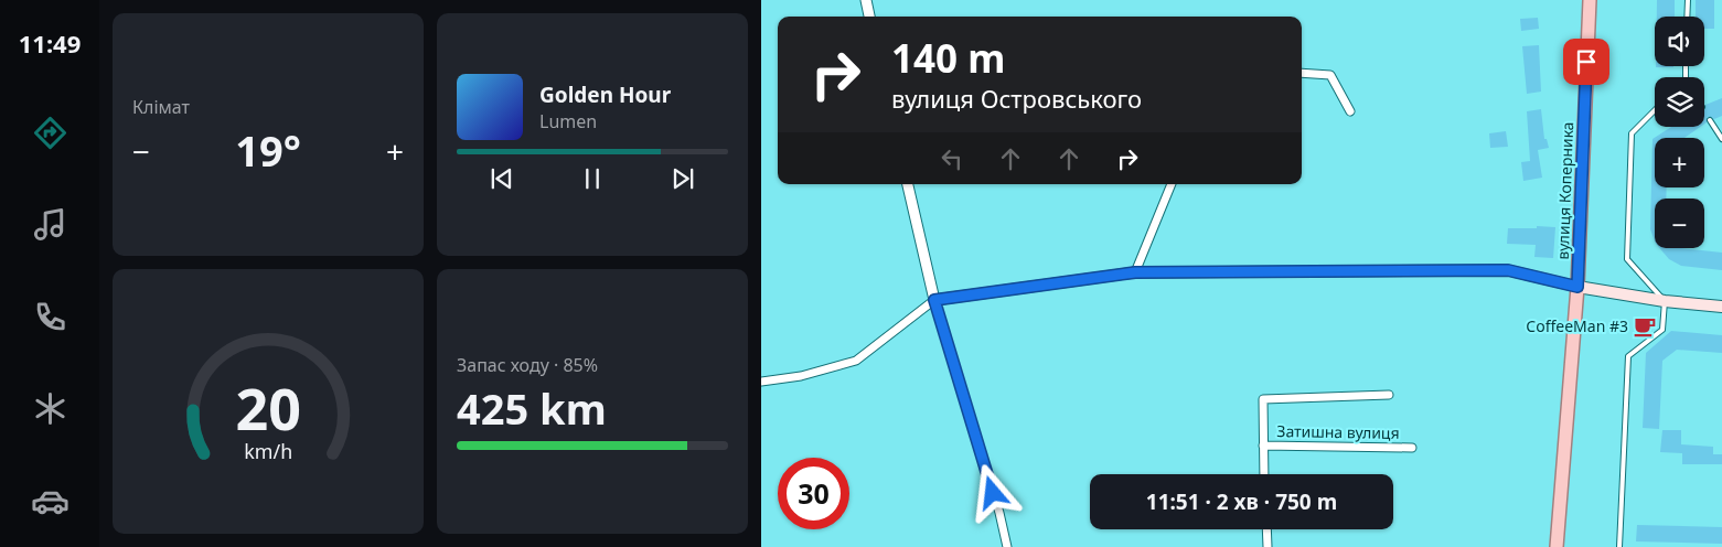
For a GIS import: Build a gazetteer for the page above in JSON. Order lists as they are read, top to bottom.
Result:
{
  "streets": {
    "main road": ["вулиця Коперника"],
    "street": ["Затишна вулиця"]
  },
  "places": {
    "cafe": ["CoffeeMan #3"]
  },
  "page": {
    "tabs": "11:49",
    "tile": [
      "Клімат",
      ["Запас ходу · 85%", "425 km"]
    ],
    "map_buttons": ["+", "−"],
    "turn": ["140 m", "вулиця Островського"],
    "song": ["Golden Hour", "Lumen"],
    "heat": ["−", "19°", "+"],
    "limit": "30",
    "trip": "11:51 · 2 хв · 750 m",
    "gauge": ["20", "km/h"]
  }
}
